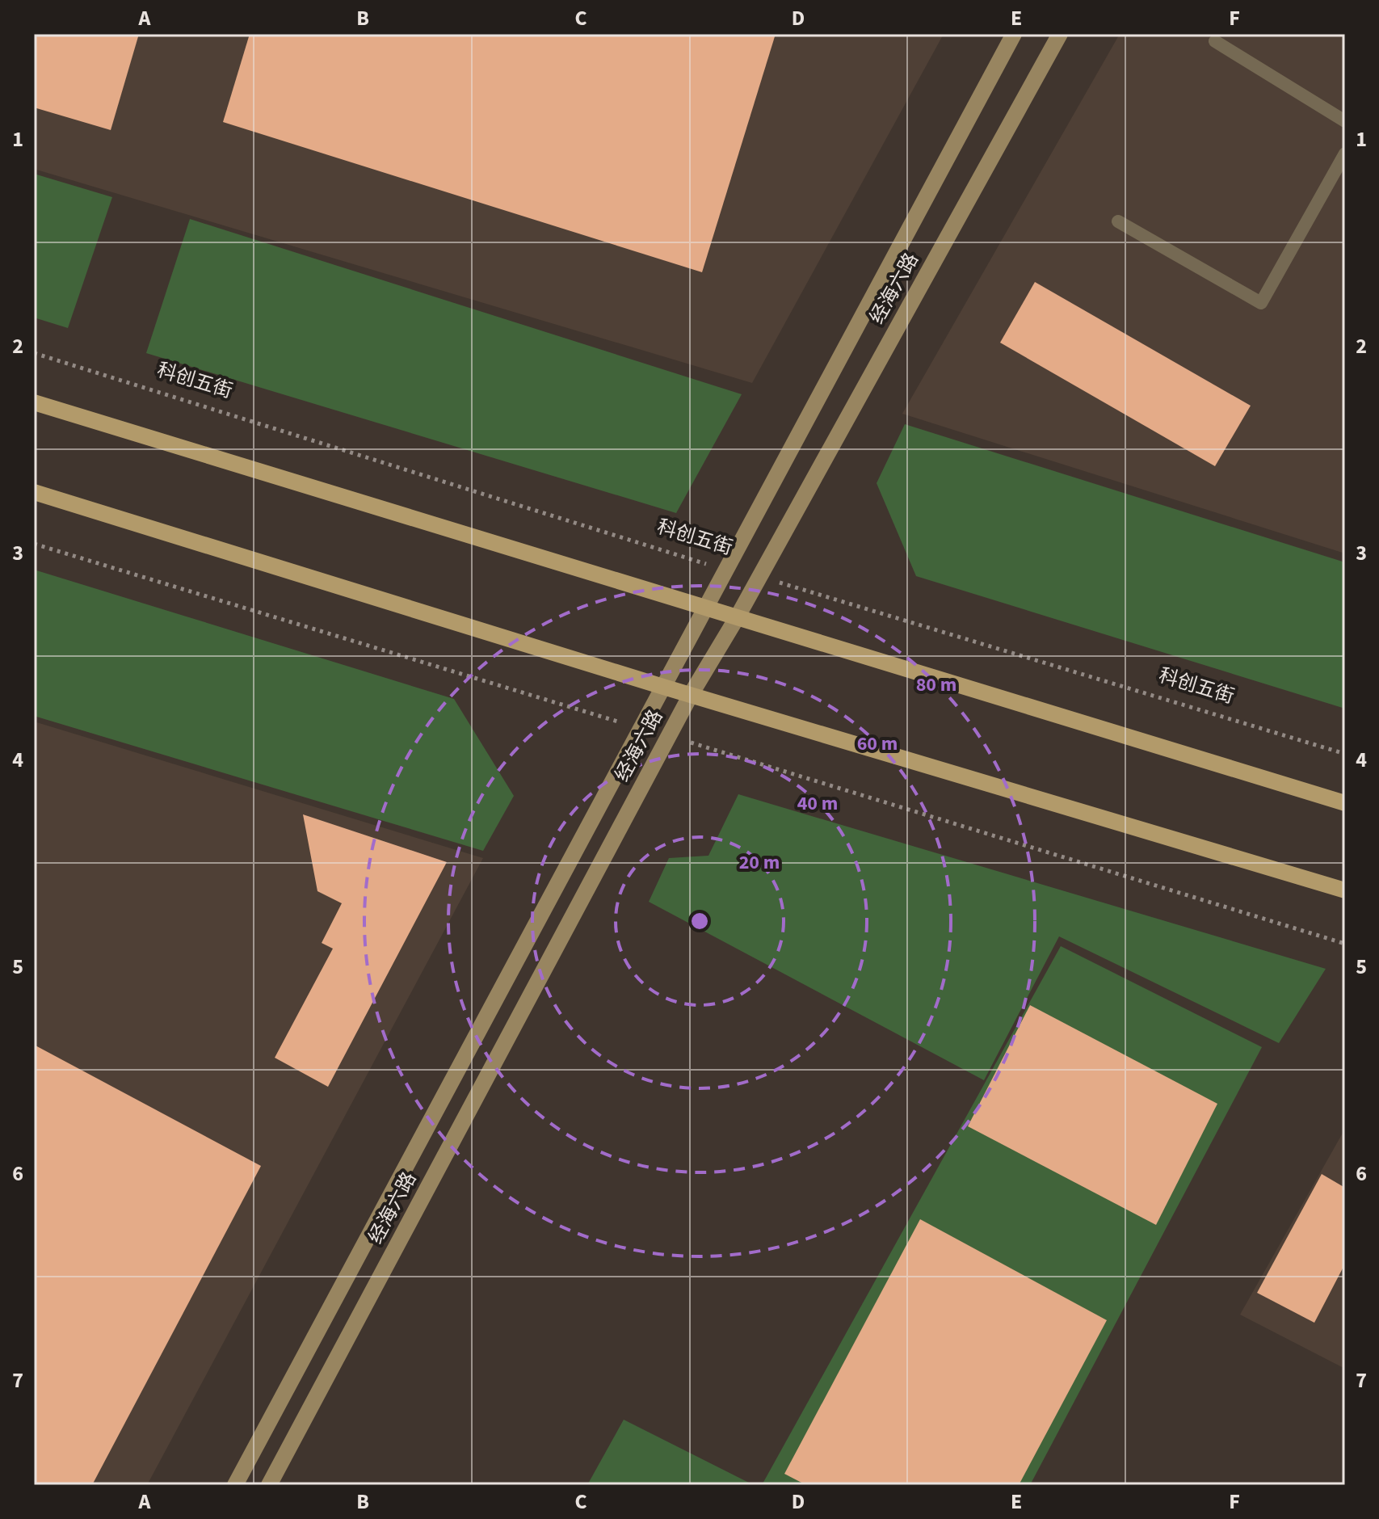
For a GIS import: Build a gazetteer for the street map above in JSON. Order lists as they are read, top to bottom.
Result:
{
  "streets": {
    "main road": ["经海六路"],
    "path": ["科创五街"]
  },
  "crossings": [
    ["经海六路", "科创五街"]
  ],
  "grid": {
    "columns": [
      "A",
      "B",
      "C",
      "D",
      "E",
      "F"
    ],
    "rows": [
      "1",
      "2",
      "3",
      "4",
      "5",
      "6",
      "7"
    ]
  },
  "rings": [
    "80 m",
    "60 m",
    "40 m",
    "20 m"
  ]
}
